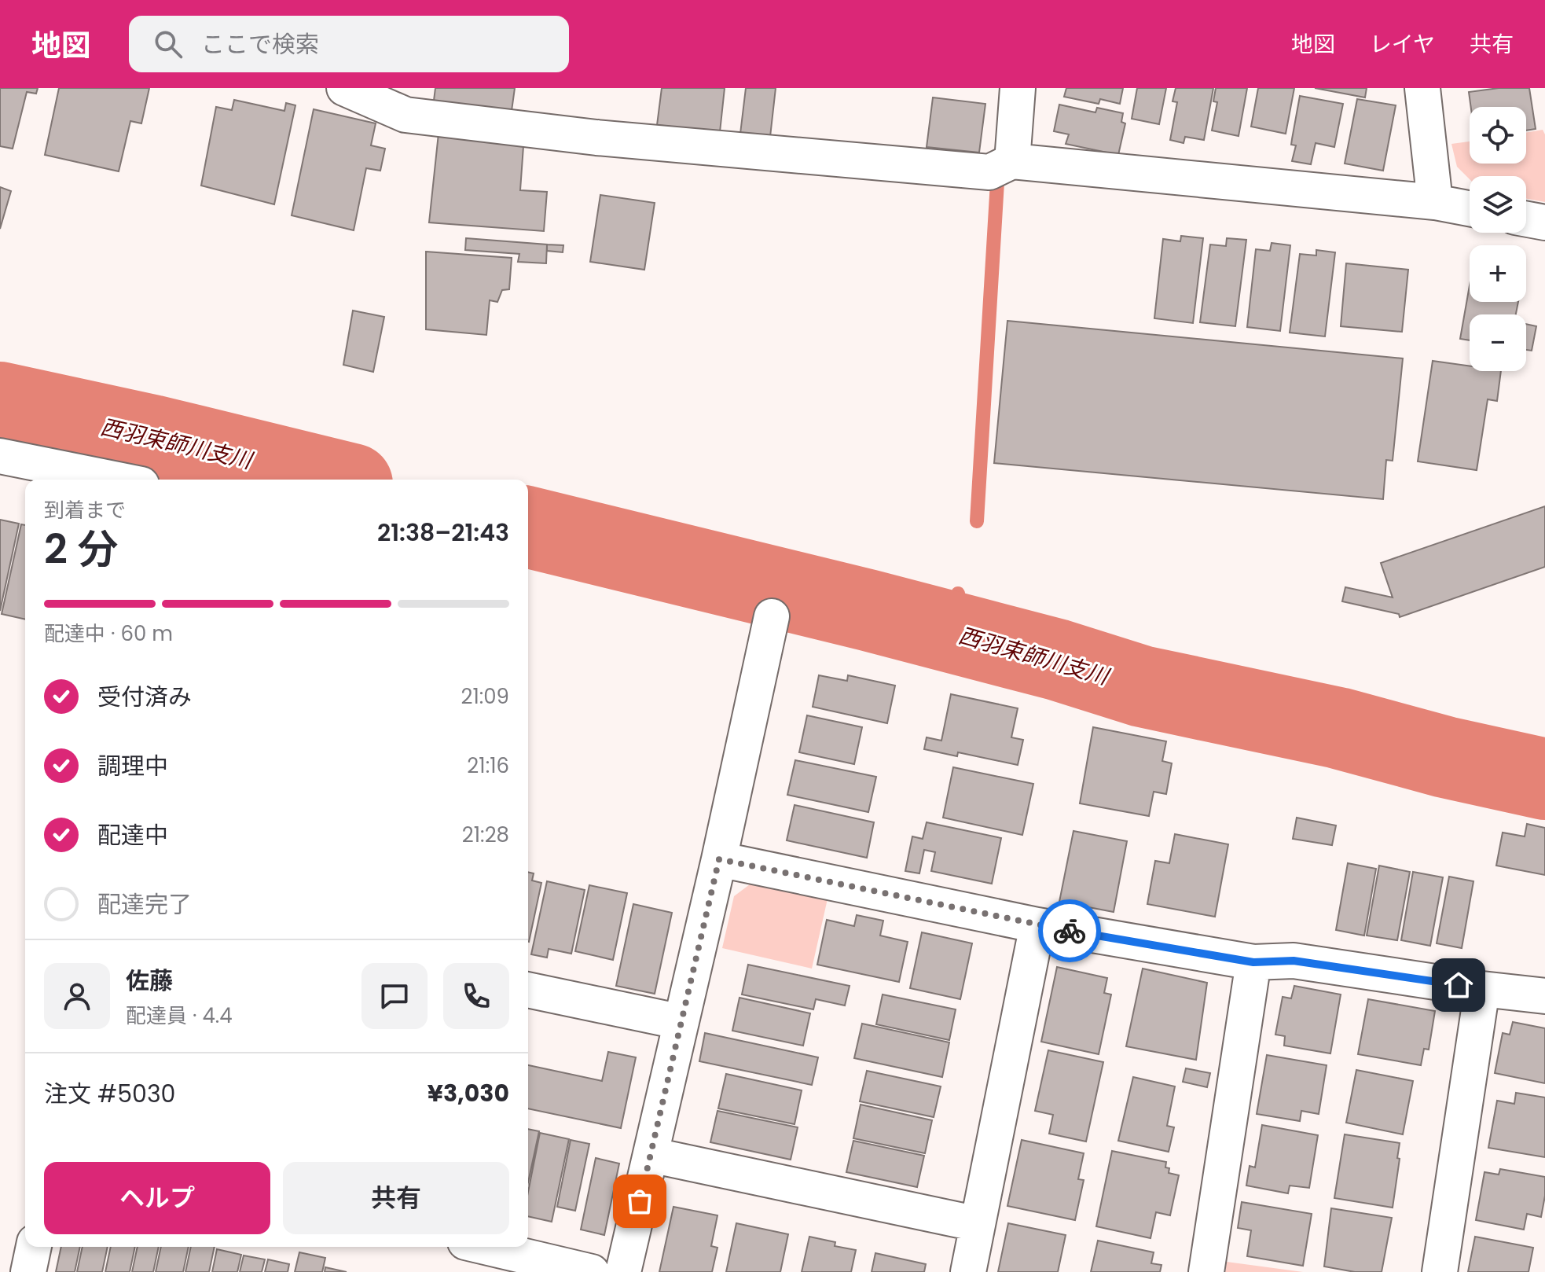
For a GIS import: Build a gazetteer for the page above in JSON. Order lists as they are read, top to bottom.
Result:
{
  "water": ["西羽束師川支川"],
  "page": {
    "header": "地図",
    "search": "ここで検索",
    "nav": ["地図", "レイヤ", "共有"],
    "map_buttons": ["+", "−"],
    "heading": ["2 分", "到着まで", "21:38–21:43"],
    "panel": [
      "佐藤",
      "配達員 · 4.4",
      "注文 #5030",
      "¥3,030"
    ],
    "bar": "配達中 · 60 m",
    "list": [
      ["受付済み", "21:09"],
      ["調理中", "21:16"],
      ["配達中", "21:28"],
      "配達完了"
    ],
    "buttons": ["ヘルプ", "共有"]
  }
}
